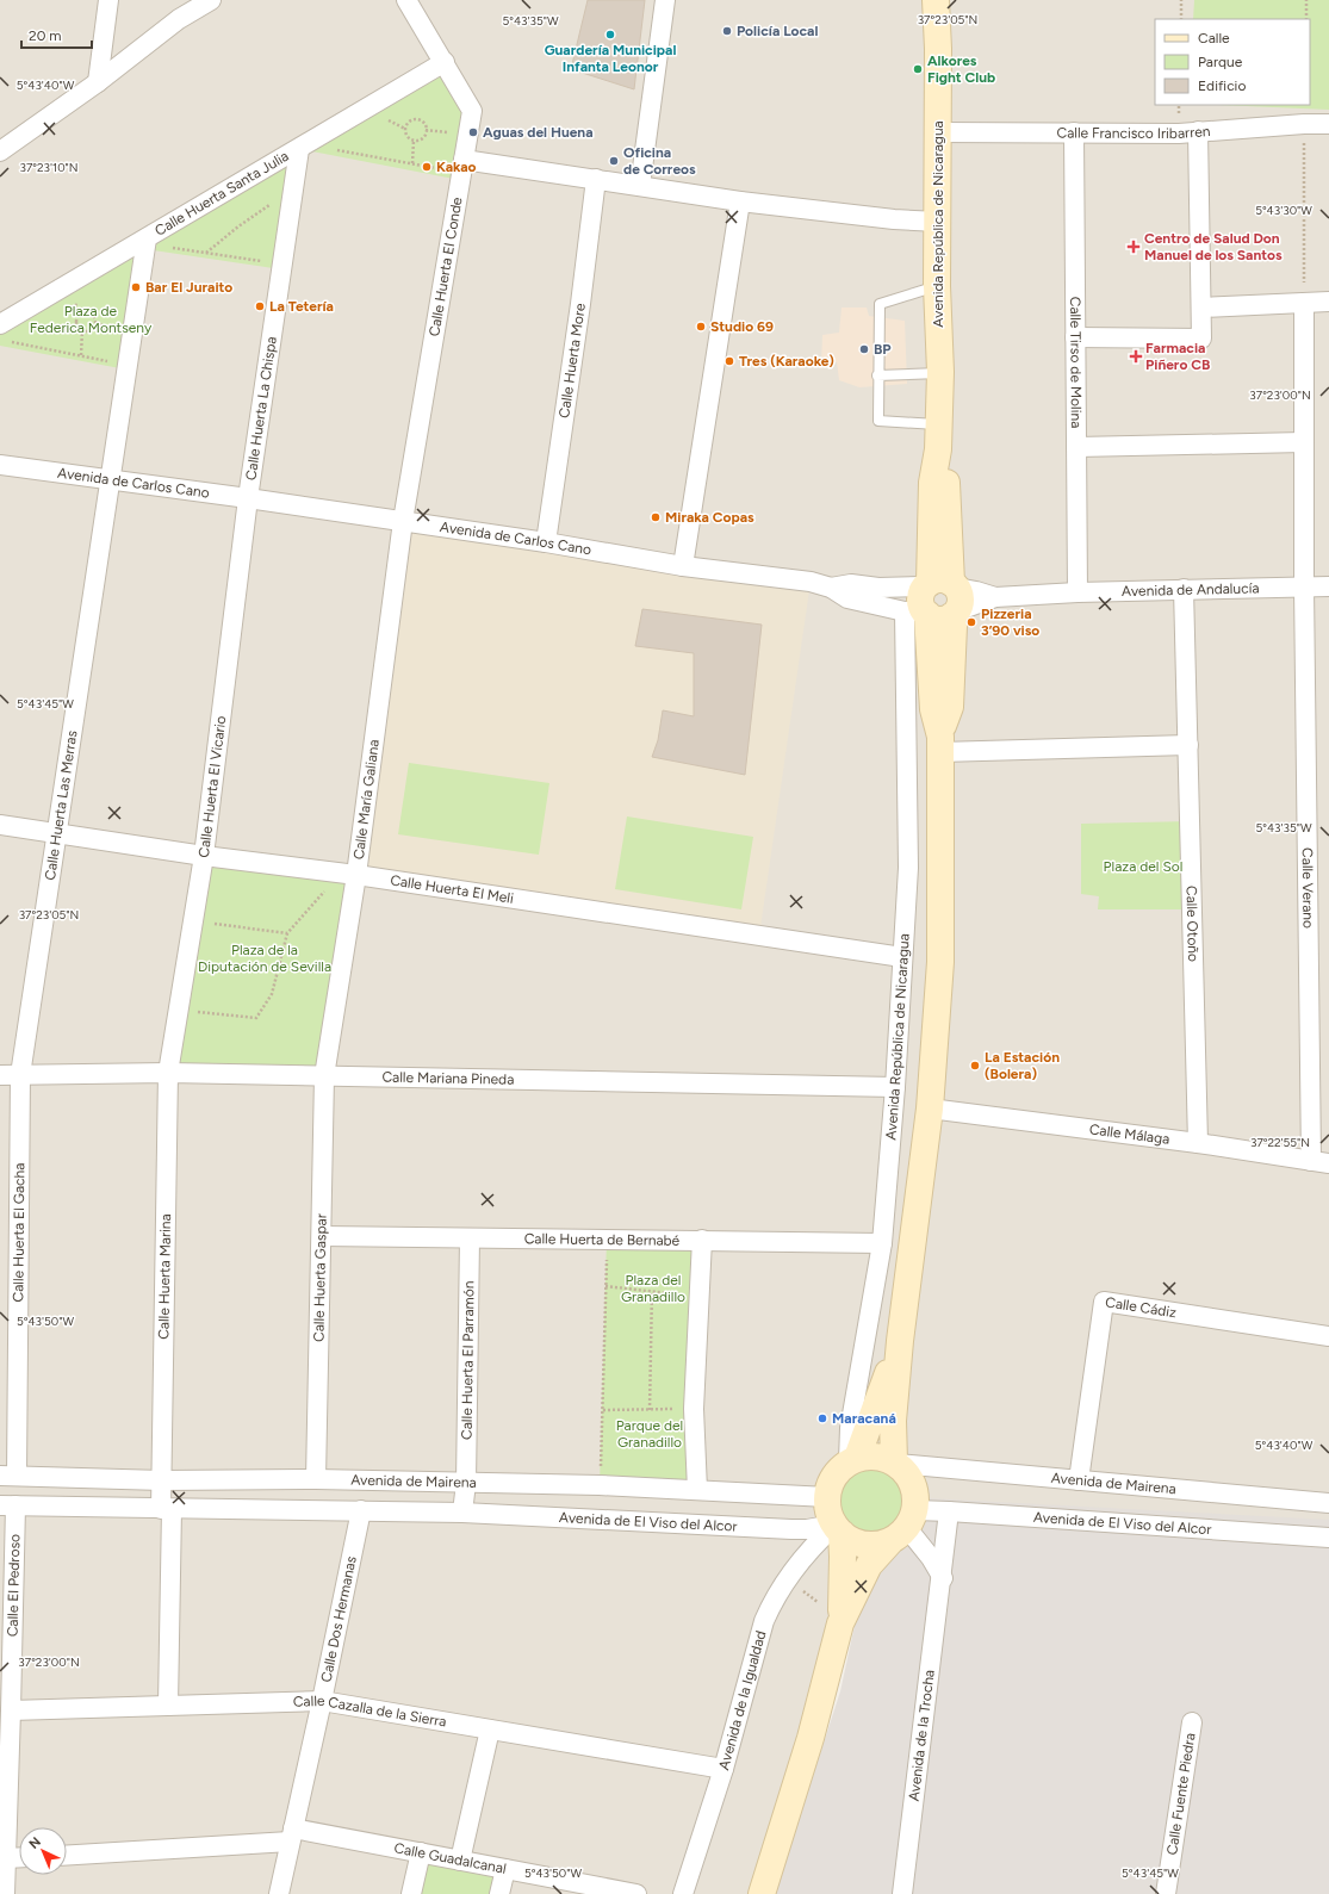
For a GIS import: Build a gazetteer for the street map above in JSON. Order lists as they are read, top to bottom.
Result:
{
  "streets": {
    "street": [
      "Calle Francisco Iribarren",
      "Calle Huerta Santa Julia",
      "Avenida República de Nicaragua",
      "Calle Huerta El Conde",
      "Calle Huerta More",
      "Calle Tirso de Molina",
      "Calle Huerta La Chispa",
      "Avenida de Carlos Cano",
      "Avenida de Andalucía",
      "Calle Huerta El Vicario",
      "Calle María Galiana",
      "Calle Huerta Las Merras",
      "Calle Verano",
      "Calle Huerta El Meli",
      "Calle Otoño",
      "Calle Mariana Pineda",
      "Calle Málaga",
      "Calle Huerta El Gacha",
      "Calle Huerta de Bernabé",
      "Calle Huerta Marina",
      "Calle Huerta Gaspar",
      "Calle Cádiz",
      "Calle Huerta El Parramón",
      "Avenida de Mairena",
      "Avenida de El Viso del Alcor",
      "Calle El Pedroso",
      "Calle Dos Hermanas",
      "Avenida de la Igualdad",
      "Calle Cazalla de la Sierra",
      "Avenida de la Trocha",
      "Calle Fuente Piedra",
      "Calle Guadalcanal"
    ]
  },
  "crossings": [
    ["Calle Francisco Iribarren", "Avenida República de Nicaragua"],
    ["Calle Francisco Iribarren", "Calle Tirso de Molina"],
    ["Calle Huerta Santa Julia", "Calle Huerta El Conde"],
    ["Calle Huerta Santa Julia", "Calle Huerta La Chispa"],
    ["Calle Huerta Santa Julia", "Calle Huerta Las Merras"],
    ["Avenida República de Nicaragua", "Avenida de Carlos Cano"],
    ["Avenida República de Nicaragua", "Avenida de Andalucía"],
    ["Avenida República de Nicaragua", "Calle Huerta El Meli"],
    ["Avenida República de Nicaragua", "Calle Mariana Pineda"],
    ["Avenida República de Nicaragua", "Calle Málaga"],
    ["Avenida República de Nicaragua", "Calle Huerta de Bernabé"],
    ["Avenida República de Nicaragua", "Avenida de Mairena"],
    ["Avenida República de Nicaragua", "Avenida de El Viso del Alcor"],
    ["Avenida República de Nicaragua", "Avenida de la Igualdad"],
    ["Calle Huerta El Conde", "Avenida de Carlos Cano"],
    ["Calle Huerta El Conde", "Calle María Galiana"],
    ["Calle Huerta More", "Avenida de Carlos Cano"],
    ["Calle Tirso de Molina", "Avenida de Andalucía"],
    ["Calle Huerta La Chispa", "Avenida de Carlos Cano"],
    ["Calle Huerta La Chispa", "Calle Huerta El Vicario"],
    ["Avenida de Carlos Cano", "Avenida de Andalucía"],
    ["Avenida de Carlos Cano", "Calle Huerta El Vicario"],
    ["Avenida de Carlos Cano", "Calle María Galiana"],
    ["Avenida de Carlos Cano", "Calle Huerta Las Merras"],
    ["Avenida de Andalucía", "Calle Verano"],
    ["Avenida de Andalucía", "Calle Otoño"],
    ["Calle Huerta El Vicario", "Calle Huerta El Meli"],
    ["Calle Huerta El Vicario", "Calle Mariana Pineda"],
    ["Calle Huerta El Vicario", "Calle Huerta Marina"],
    ["Calle María Galiana", "Calle Huerta El Meli"],
    ["Calle María Galiana", "Calle Mariana Pineda"],
    ["Calle María Galiana", "Calle Huerta Gaspar"],
    ["Calle Huerta Las Merras", "Calle Huerta El Meli"],
    ["Calle Huerta Las Merras", "Calle Mariana Pineda"],
    ["Calle Huerta Las Merras", "Calle Huerta El Gacha"],
    ["Calle Verano", "Calle Málaga"],
    ["Calle Otoño", "Calle Málaga"],
    ["Calle Mariana Pineda", "Calle Huerta El Gacha"],
    ["Calle Mariana Pineda", "Calle Huerta Marina"],
    ["Calle Mariana Pineda", "Calle Huerta Gaspar"],
    ["Calle Huerta El Gacha", "Avenida de Mairena"],
    ["Calle Huerta de Bernabé", "Calle Huerta Gaspar"],
    ["Calle Huerta de Bernabé", "Calle Huerta El Parramón"],
    ["Calle Huerta Marina", "Avenida de Mairena"],
    ["Calle Huerta Gaspar", "Avenida de Mairena"],
    ["Calle Cádiz", "Avenida de Mairena"],
    ["Calle Huerta El Parramón", "Avenida de Mairena"],
    ["Avenida de Mairena", "Avenida de El Viso del Alcor"],
    ["Avenida de Mairena", "Avenida de la Igualdad"],
    ["Avenida de El Viso del Alcor", "Calle El Pedroso"],
    ["Avenida de El Viso del Alcor", "Calle Dos Hermanas"],
    ["Avenida de El Viso del Alcor", "Avenida de la Igualdad"],
    ["Avenida de El Viso del Alcor", "Avenida de la Trocha"],
    ["Calle El Pedroso", "Calle Cazalla de la Sierra"],
    ["Calle Dos Hermanas", "Calle Cazalla de la Sierra"],
    ["Calle Dos Hermanas", "Calle Guadalcanal"],
    ["Avenida de la Igualdad", "Calle Cazalla de la Sierra"]
  ],
  "parks": [
    "Plaza de Federica Montseny",
    "Plaza del Sol",
    "Plaza de la Diputación de Sevilla",
    "Plaza del Granadillo",
    "Parque del Granadillo"
  ],
  "places": {
    "other": [
      "Policía Local",
      "Guardería Municipal Infanta Leonor",
      "Alkores Fight Club",
      "Aguas del Huena",
      "Oficina de Correos",
      "Kakao",
      "Bar El Juraito",
      "La Tetería",
      "Studio 69",
      "BP",
      "Tres (Karaoke)",
      "Miraka Copas",
      "Pizzeria 3’90 viso",
      "La Estación (Bolera)",
      "Maracaná"
    ],
    "health": ["Centro de Salud Don Manuel de los Santos", "Farmacia Piñero CB"]
  },
  "legend": ["Calle", "Parque", "Edificio"],
  "scale_bar": "20 m",
  "north": "top left",
  "coordinates": [
    "37°23'05\"N",
    "5°43'35\"W",
    "5°43'40\"W",
    "37°23'10\"N",
    "5°43'30\"W",
    "37°23'00\"N",
    "5°43'45\"W",
    "37°22'55\"N",
    "5°43'50\"W"
  ]
}
